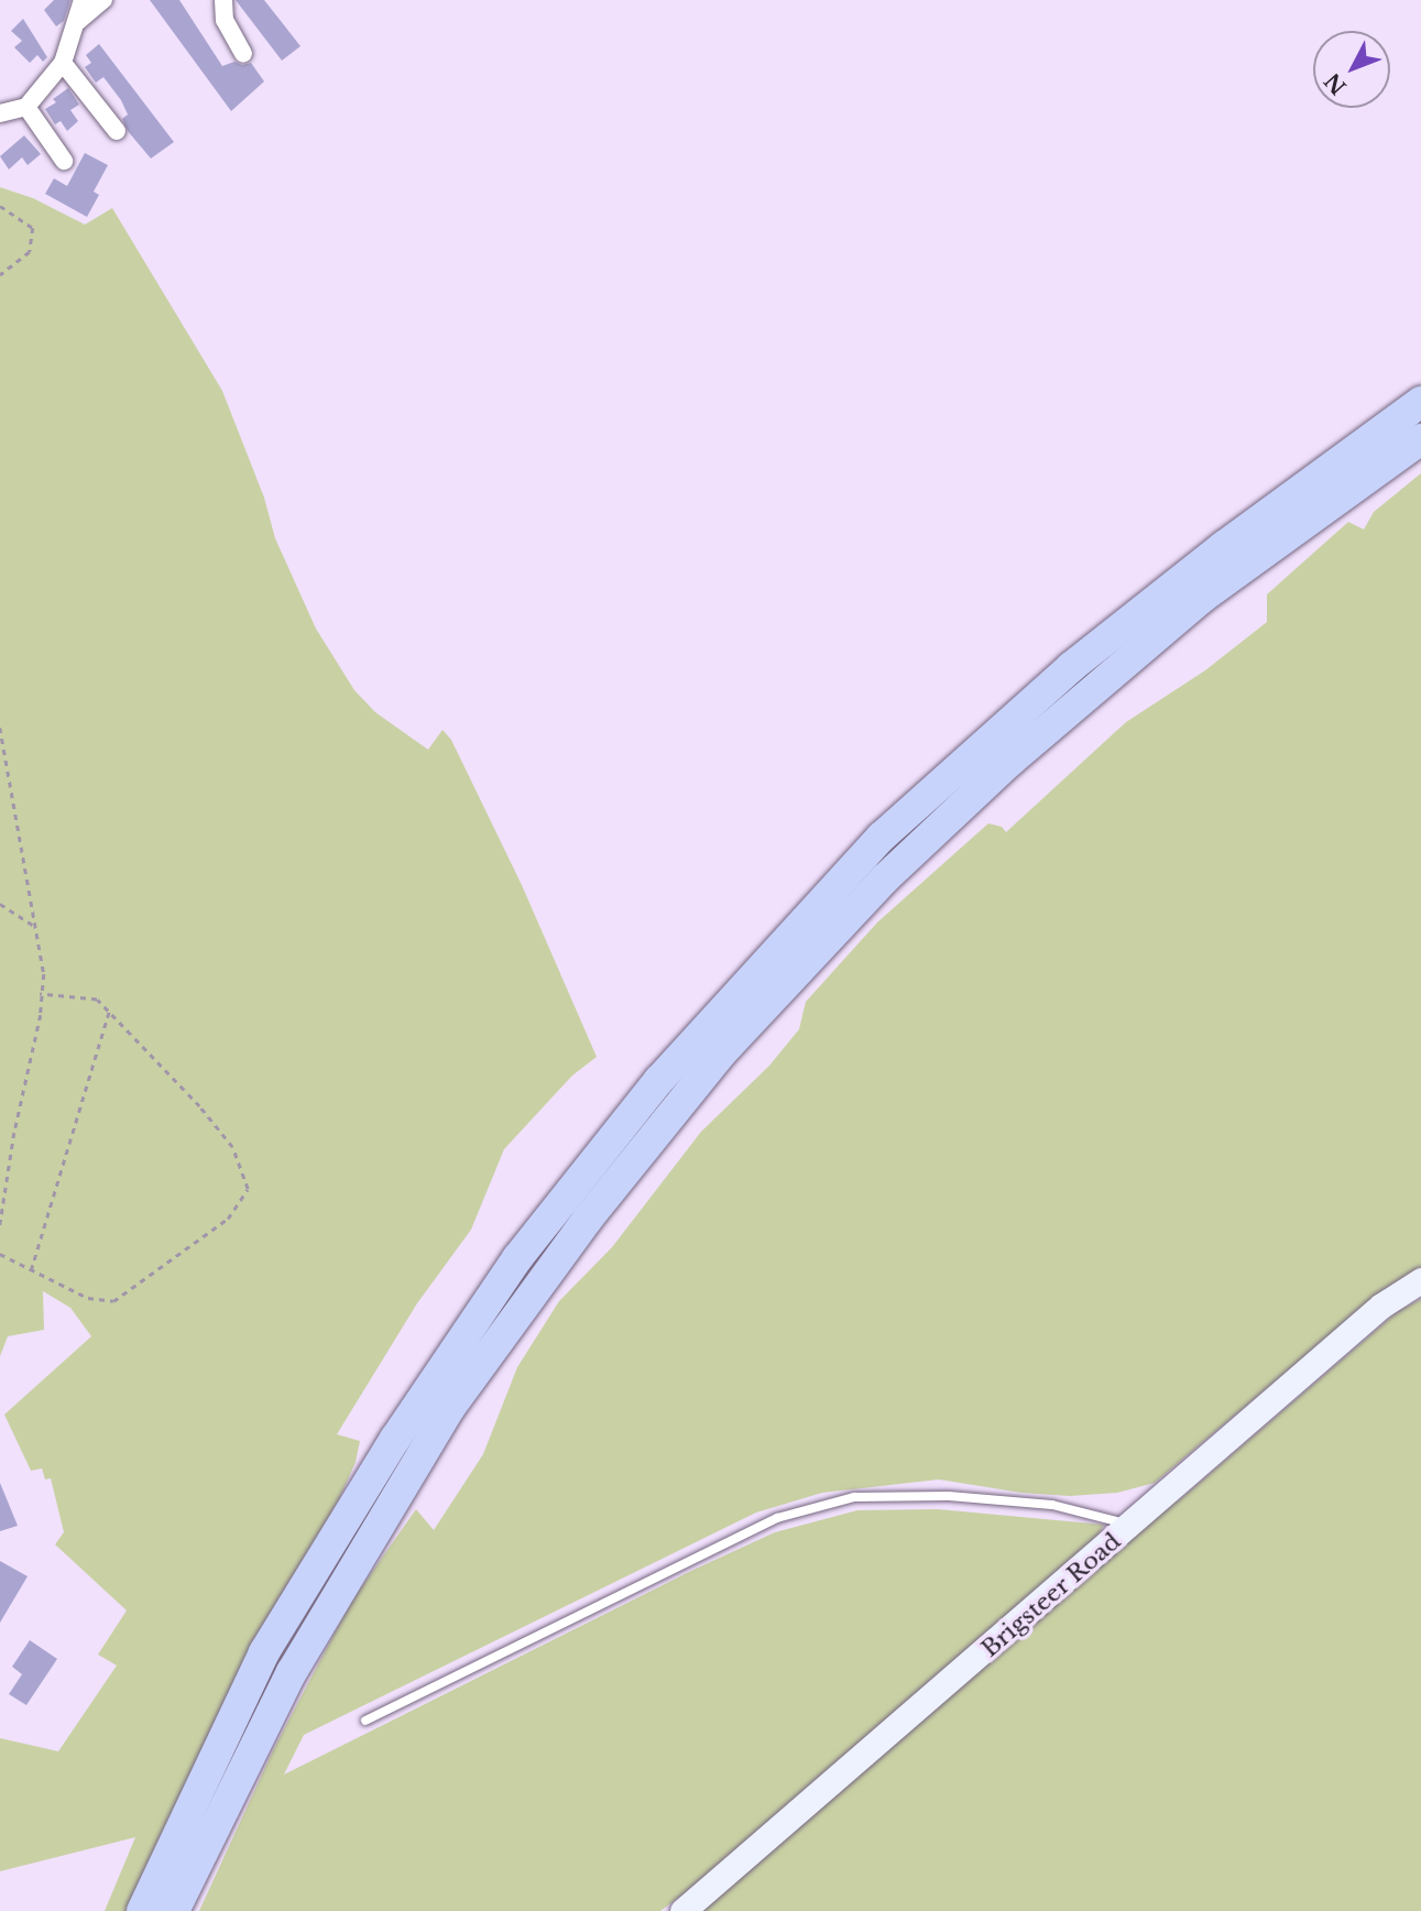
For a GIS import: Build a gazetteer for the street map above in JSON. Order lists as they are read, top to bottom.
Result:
{
  "streets": {
    "street": ["Brigsteer Road"]
  },
  "north": "bottom left"
}
